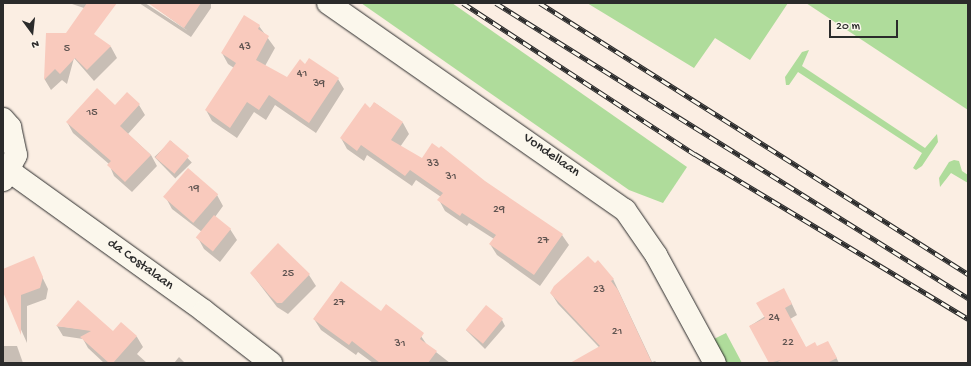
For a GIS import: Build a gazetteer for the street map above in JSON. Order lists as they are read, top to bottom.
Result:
{
  "streets": {
    "street": ["Vondellaan", "da Costalaan"]
  },
  "house_numbers": [
    "43",
    "5",
    "41",
    "39",
    "15",
    "33",
    "31",
    "19",
    "29",
    "27",
    "25",
    "23",
    "27",
    "24",
    "21",
    "22",
    "31"
  ],
  "scale_bar": "20 m",
  "north": "bottom"
}
